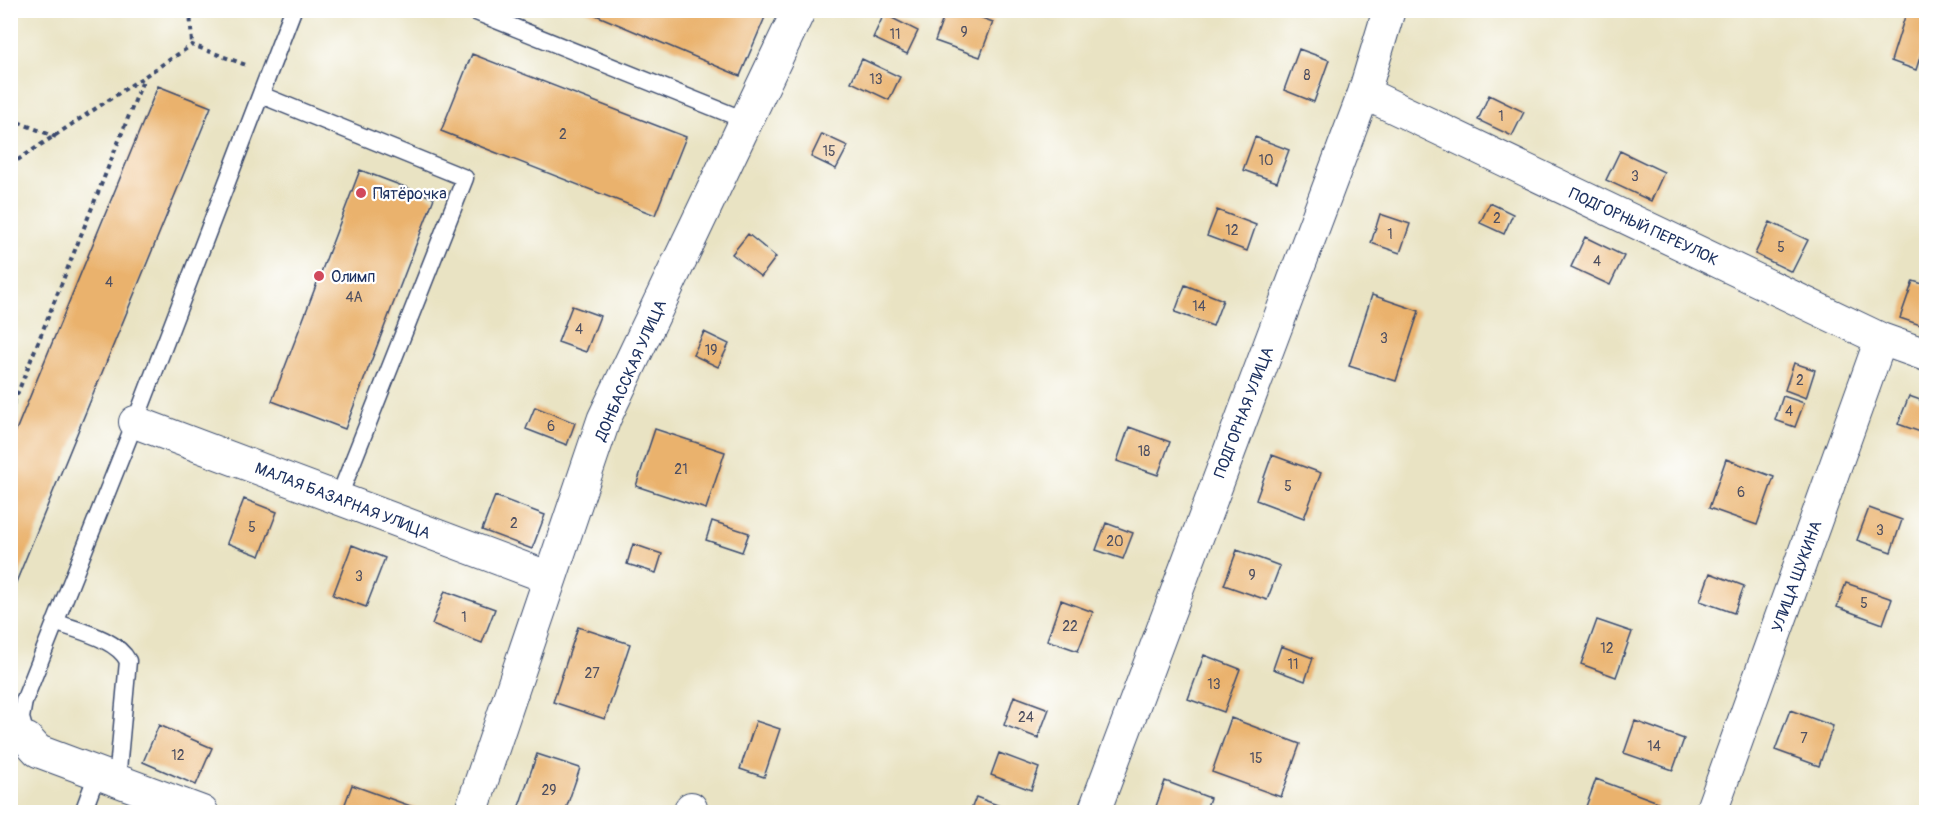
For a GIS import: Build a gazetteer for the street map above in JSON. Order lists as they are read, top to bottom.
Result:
{
  "streets": {
    "street": [
      "ПОДГОРНЫЙ ПЕРЕУЛОК",
      "ДОНБАССКАЯ УЛИЦА",
      "ПОДГОРНАЯ УЛИЦА",
      "МАЛАЯ БАЗАРНАЯ УЛИЦА",
      "УЛИЦА ЩУКИНА"
    ]
  },
  "crossings": [
    ["ПОДГОРНЫЙ ПЕРЕУЛОК", "ПОДГОРНАЯ УЛИЦА"],
    ["ПОДГОРНЫЙ ПЕРЕУЛОК", "УЛИЦА ЩУКИНА"],
    ["ДОНБАССКАЯ УЛИЦА", "МАЛАЯ БАЗАРНАЯ УЛИЦА"]
  ],
  "places": ["Пятёрочка", "Олимп"],
  "house_numbers": [
    "9",
    "11",
    "8",
    "13",
    "1",
    "2",
    "15",
    "10",
    "3",
    "2",
    "12",
    "1",
    "5",
    "4",
    "4",
    "4А",
    "14",
    "4",
    "3",
    "19",
    "2",
    "4",
    "6",
    "18",
    "21",
    "5",
    "6",
    "2",
    "5",
    "3",
    "20",
    "9",
    "3",
    "5",
    "1",
    "22",
    "12",
    "11",
    "27",
    "13",
    "24",
    "7",
    "14",
    "12",
    "15",
    "29"
  ]
}
